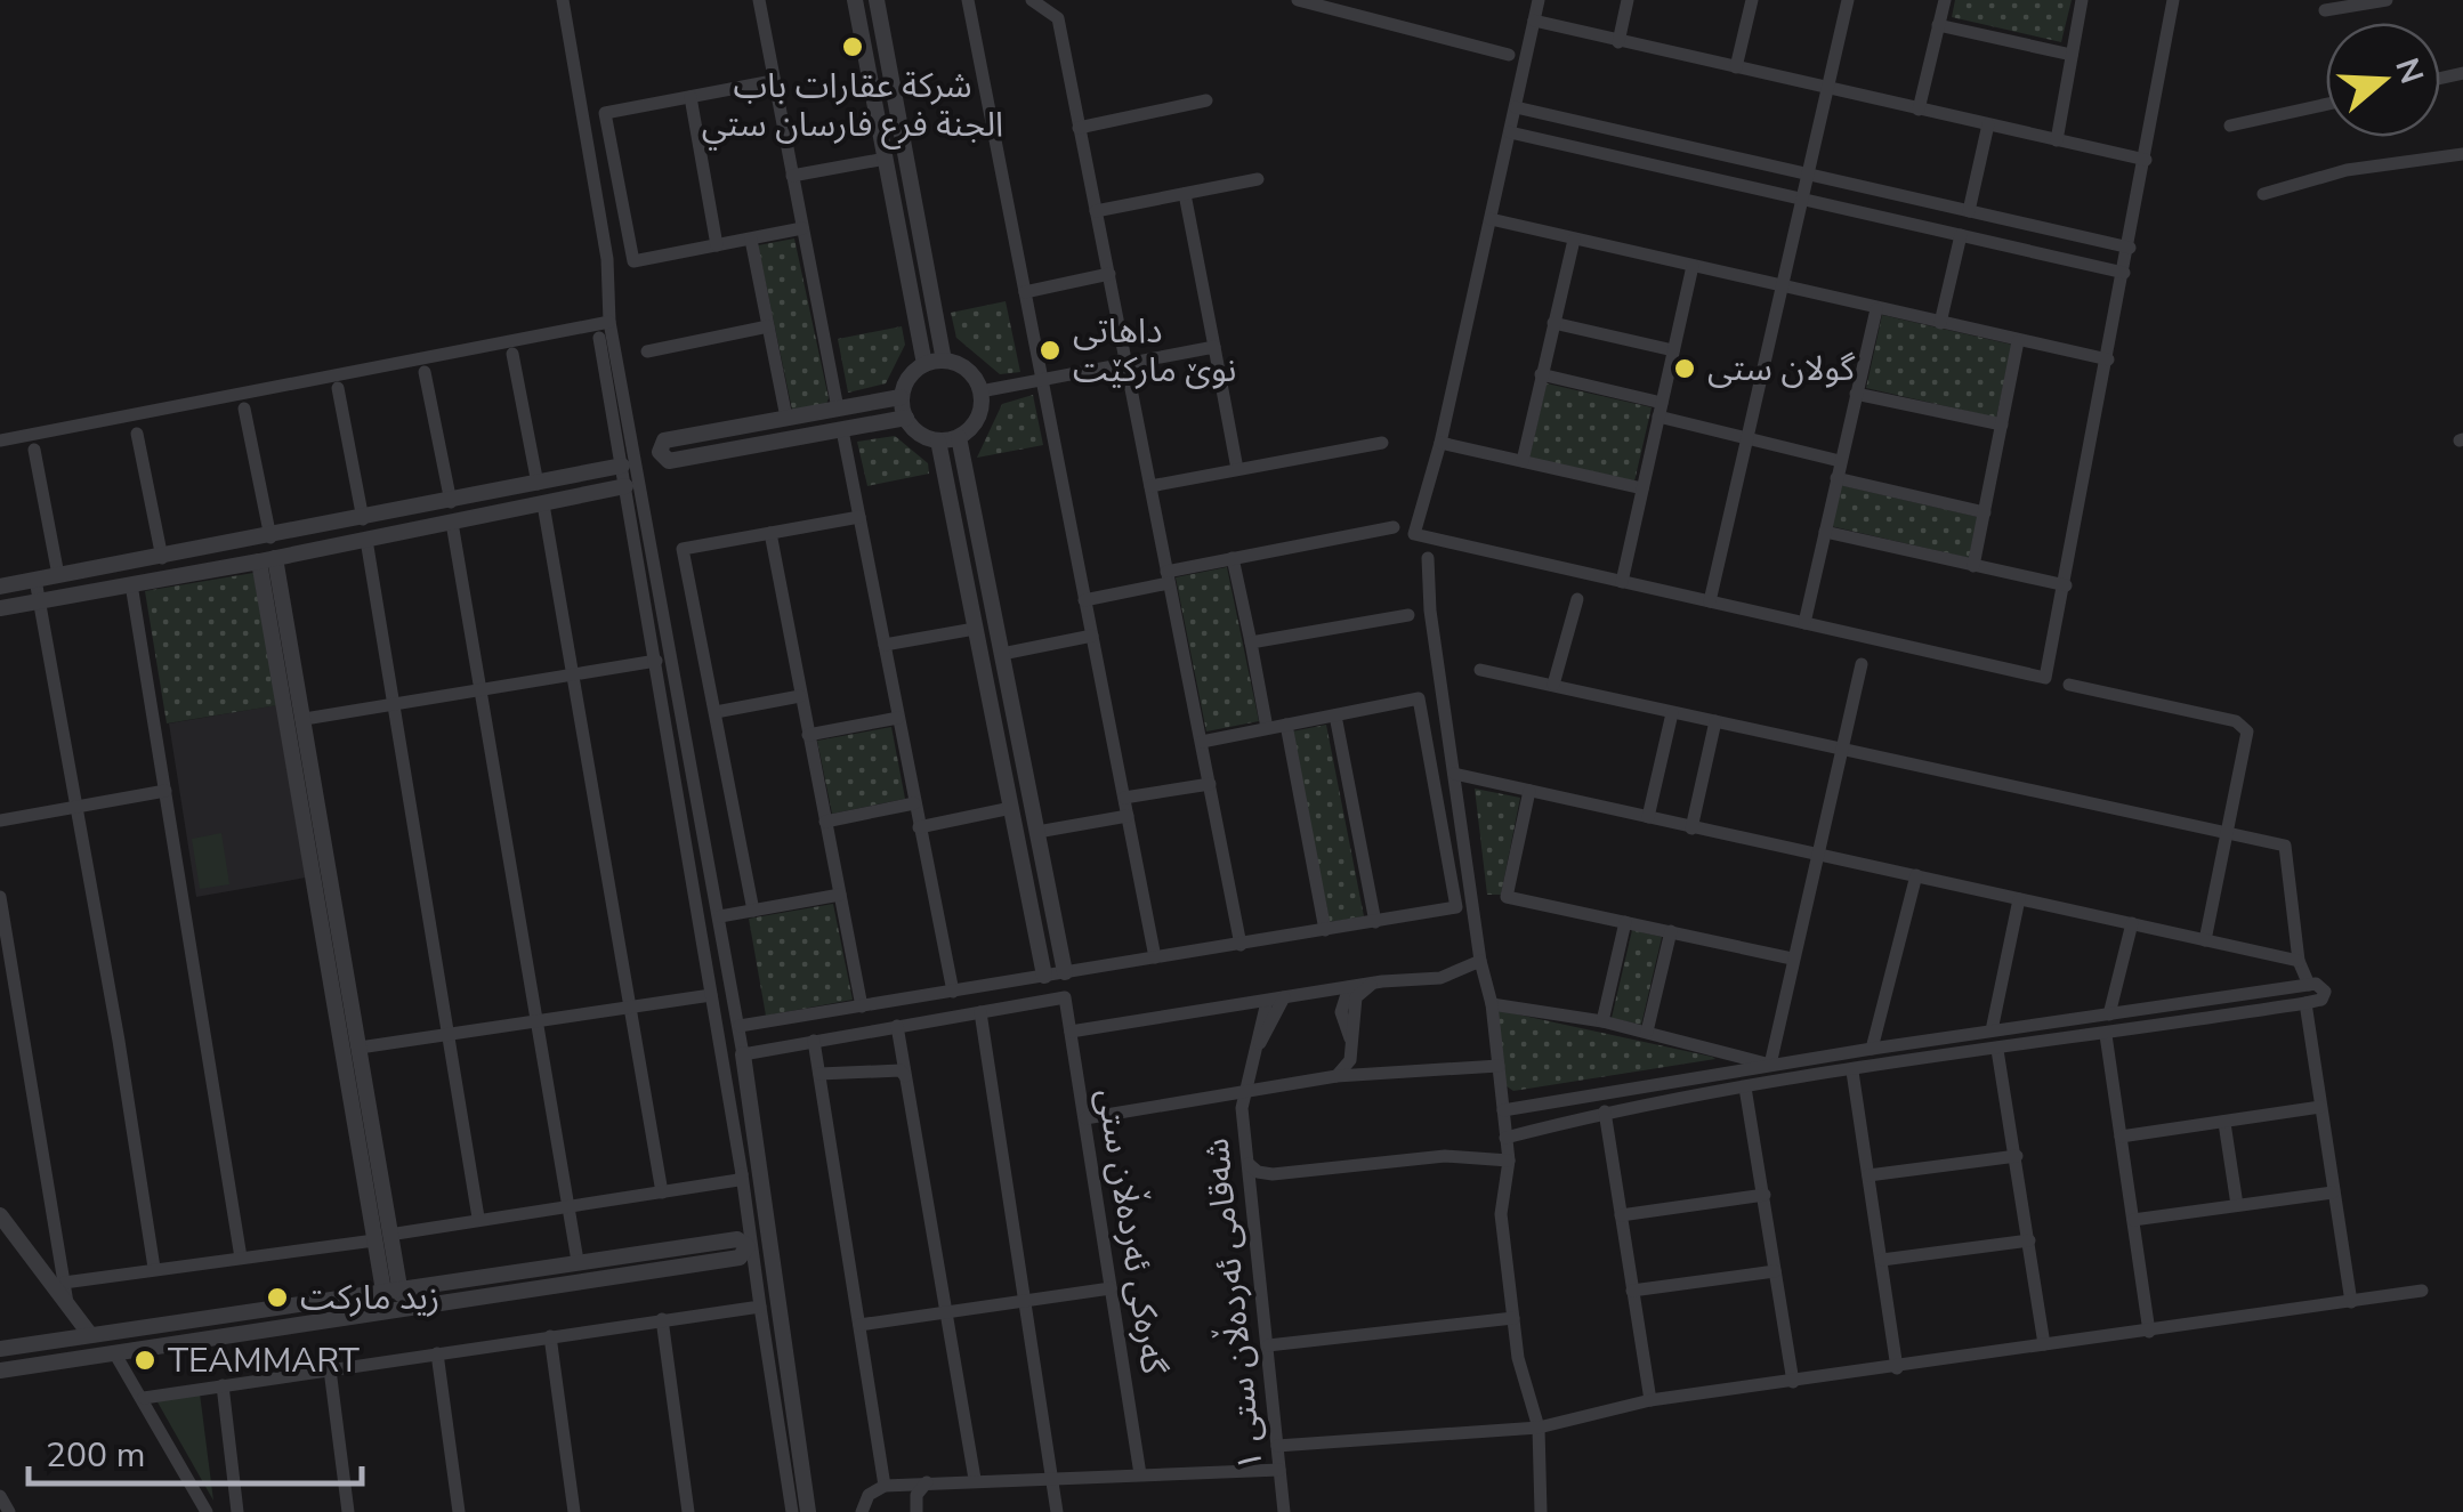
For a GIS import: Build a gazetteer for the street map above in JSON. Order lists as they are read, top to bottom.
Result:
{
  "streets": {
    "street": ["گەرەکی ئەردەڵان ستی", "شەقامی ئەردەڵان ستی ١"]
  },
  "places": [
    "شرکة عقارات باب الجنة فرع فارسان ستي",
    "داهاتی نوێ مارکێت",
    "گولان ستی",
    "زيد ماركت",
    "TEAMMART"
  ],
  "scale_bar": "200 m",
  "north": "right"
}
